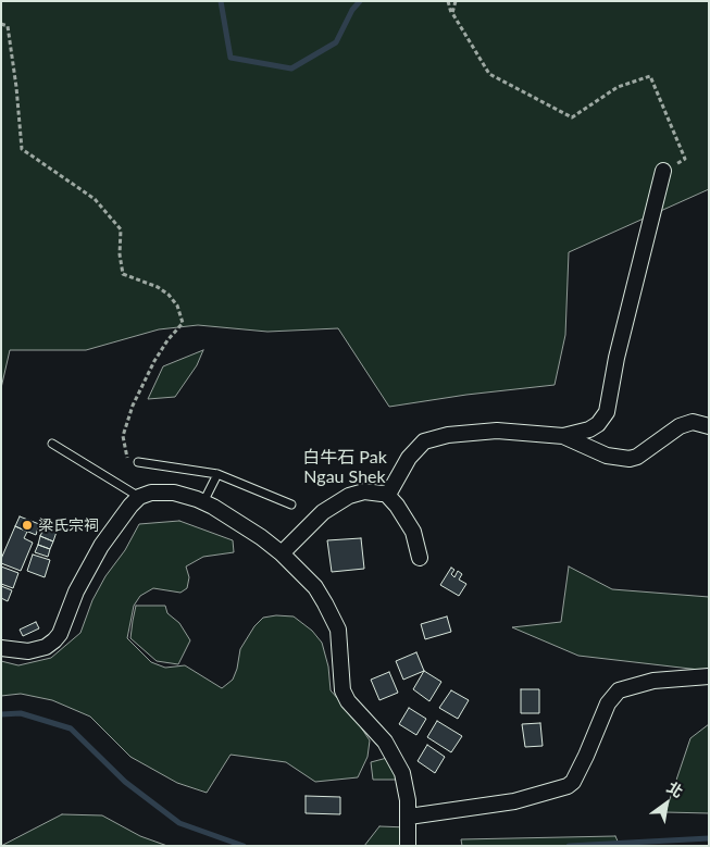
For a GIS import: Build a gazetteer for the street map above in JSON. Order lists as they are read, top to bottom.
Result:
{
  "districts": ["白牛石 Pak Ngau Shek"],
  "places": ["梁氏宗祠"],
  "north": "top right"
}
